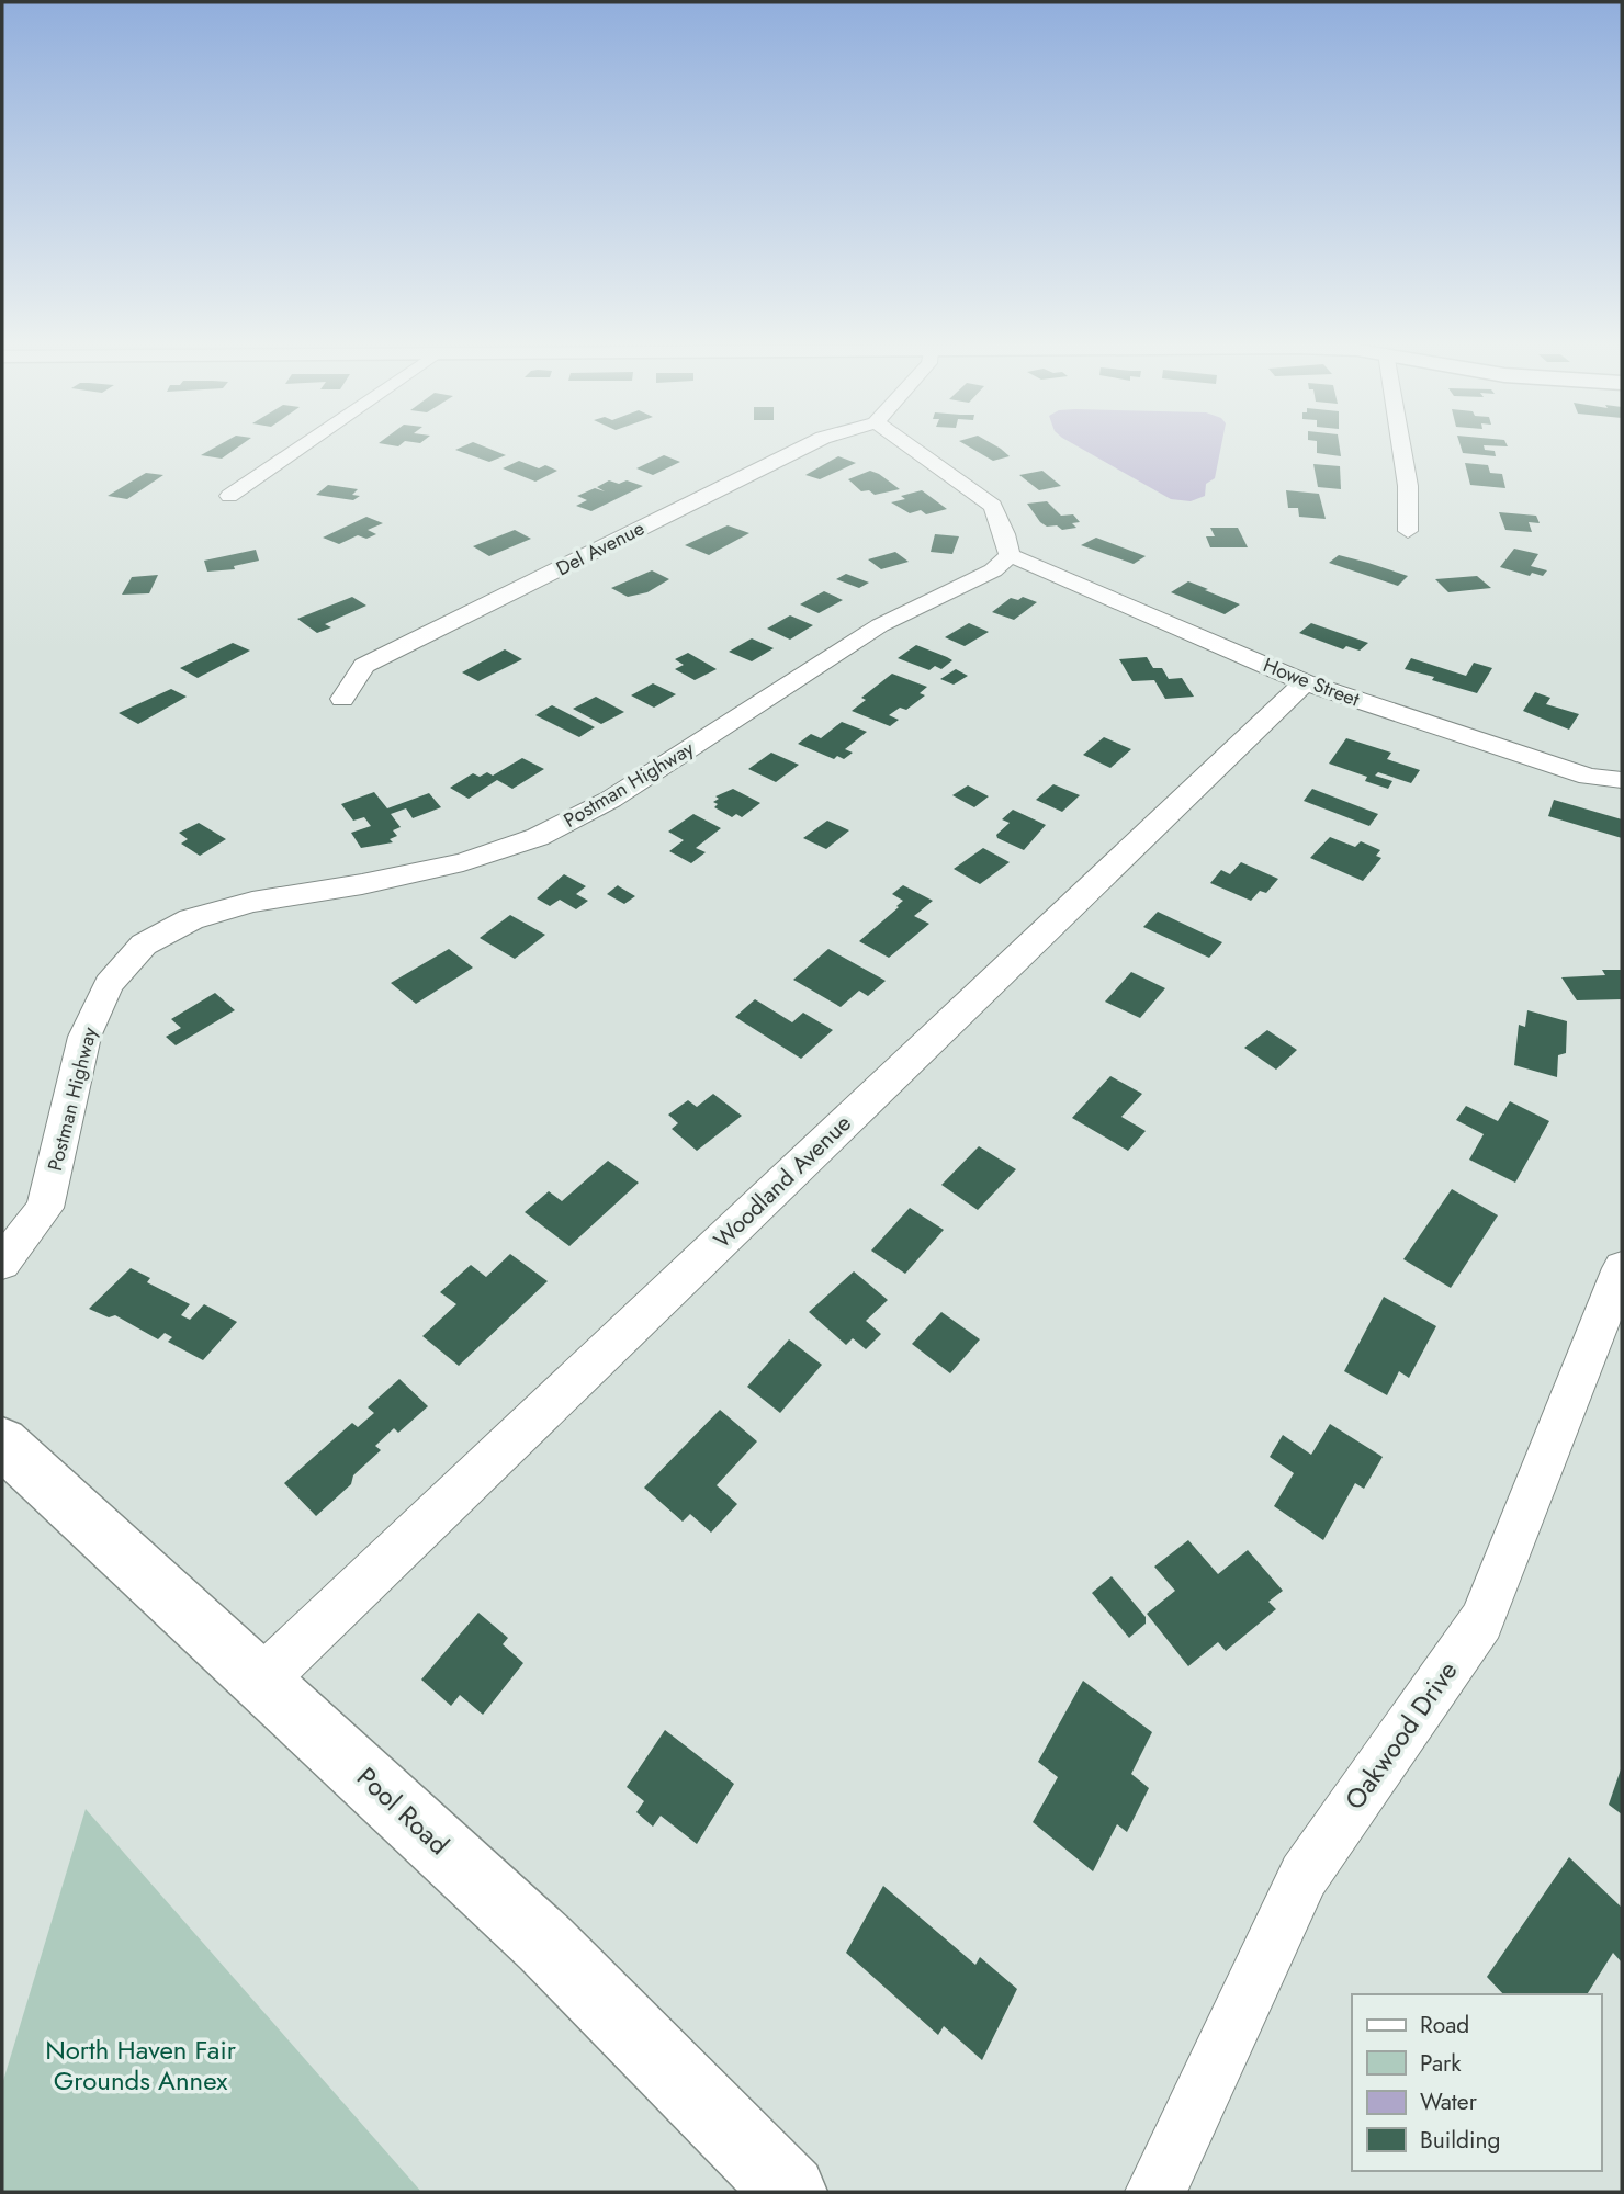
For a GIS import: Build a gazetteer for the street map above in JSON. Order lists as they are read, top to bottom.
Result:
{
  "streets": {
    "street": [
      "Del Avenue",
      "Howe Street",
      "Postman Highway",
      "Woodland Avenue",
      "Oakwood Drive",
      "Pool Road"
    ]
  },
  "crossings": [
    ["Howe Street", "Postman Highway"],
    ["Howe Street", "Woodland Avenue"],
    ["Woodland Avenue", "Pool Road"]
  ],
  "parks": ["North Haven Fair Grounds Annex"],
  "legend": [
    "Road",
    "Park",
    "Water",
    "Building"
  ]
}
